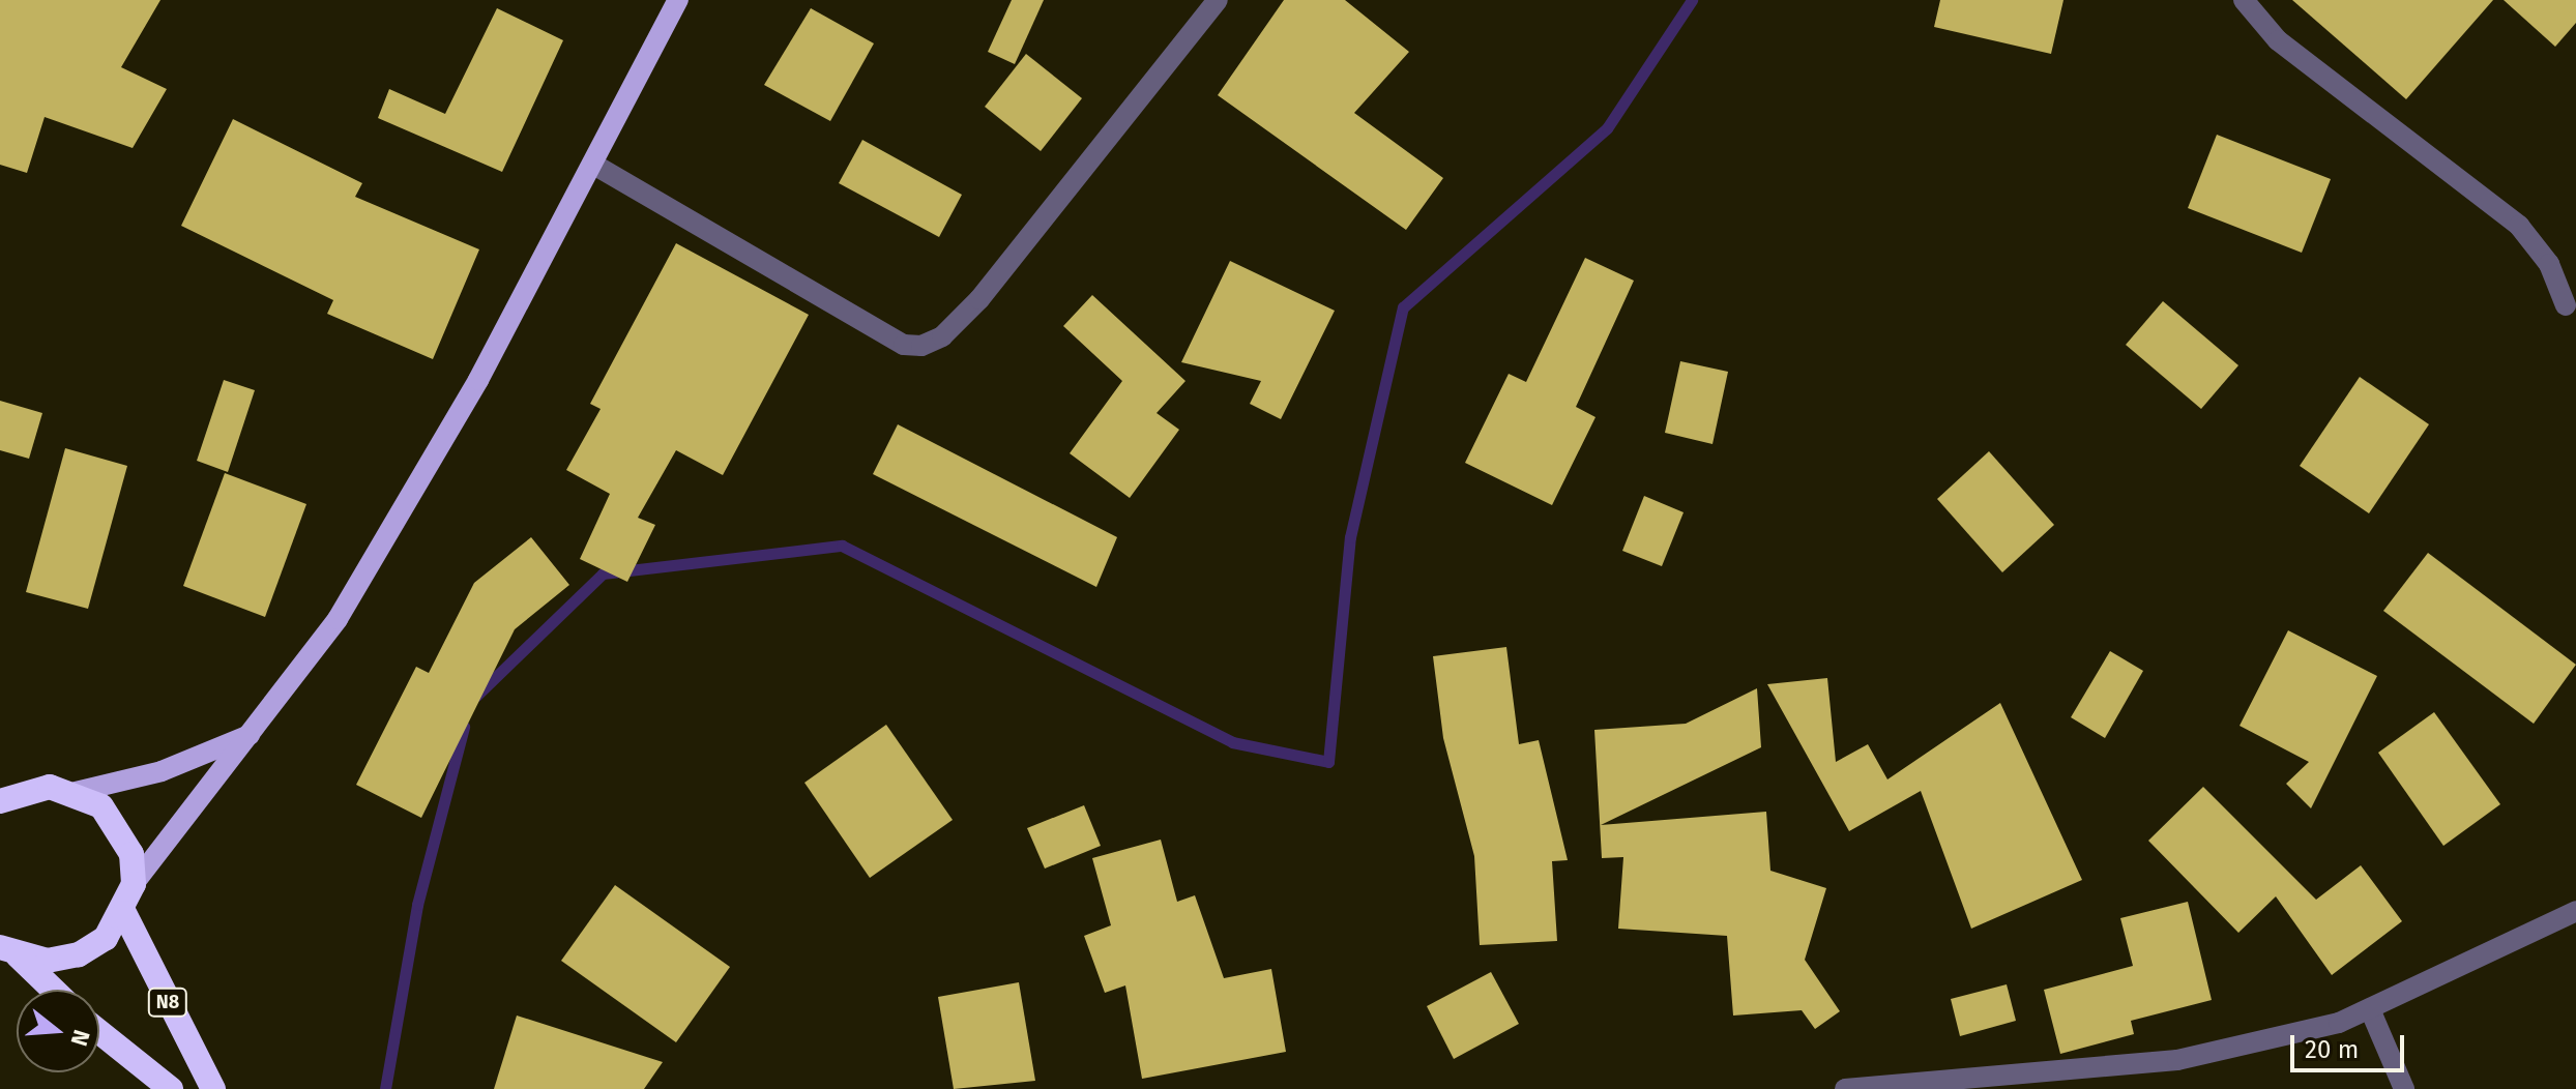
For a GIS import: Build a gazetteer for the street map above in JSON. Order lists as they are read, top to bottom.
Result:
{
  "streets": {
    "highway": ["N8"]
  },
  "scale_bar": "20 m",
  "north": "right"
}
